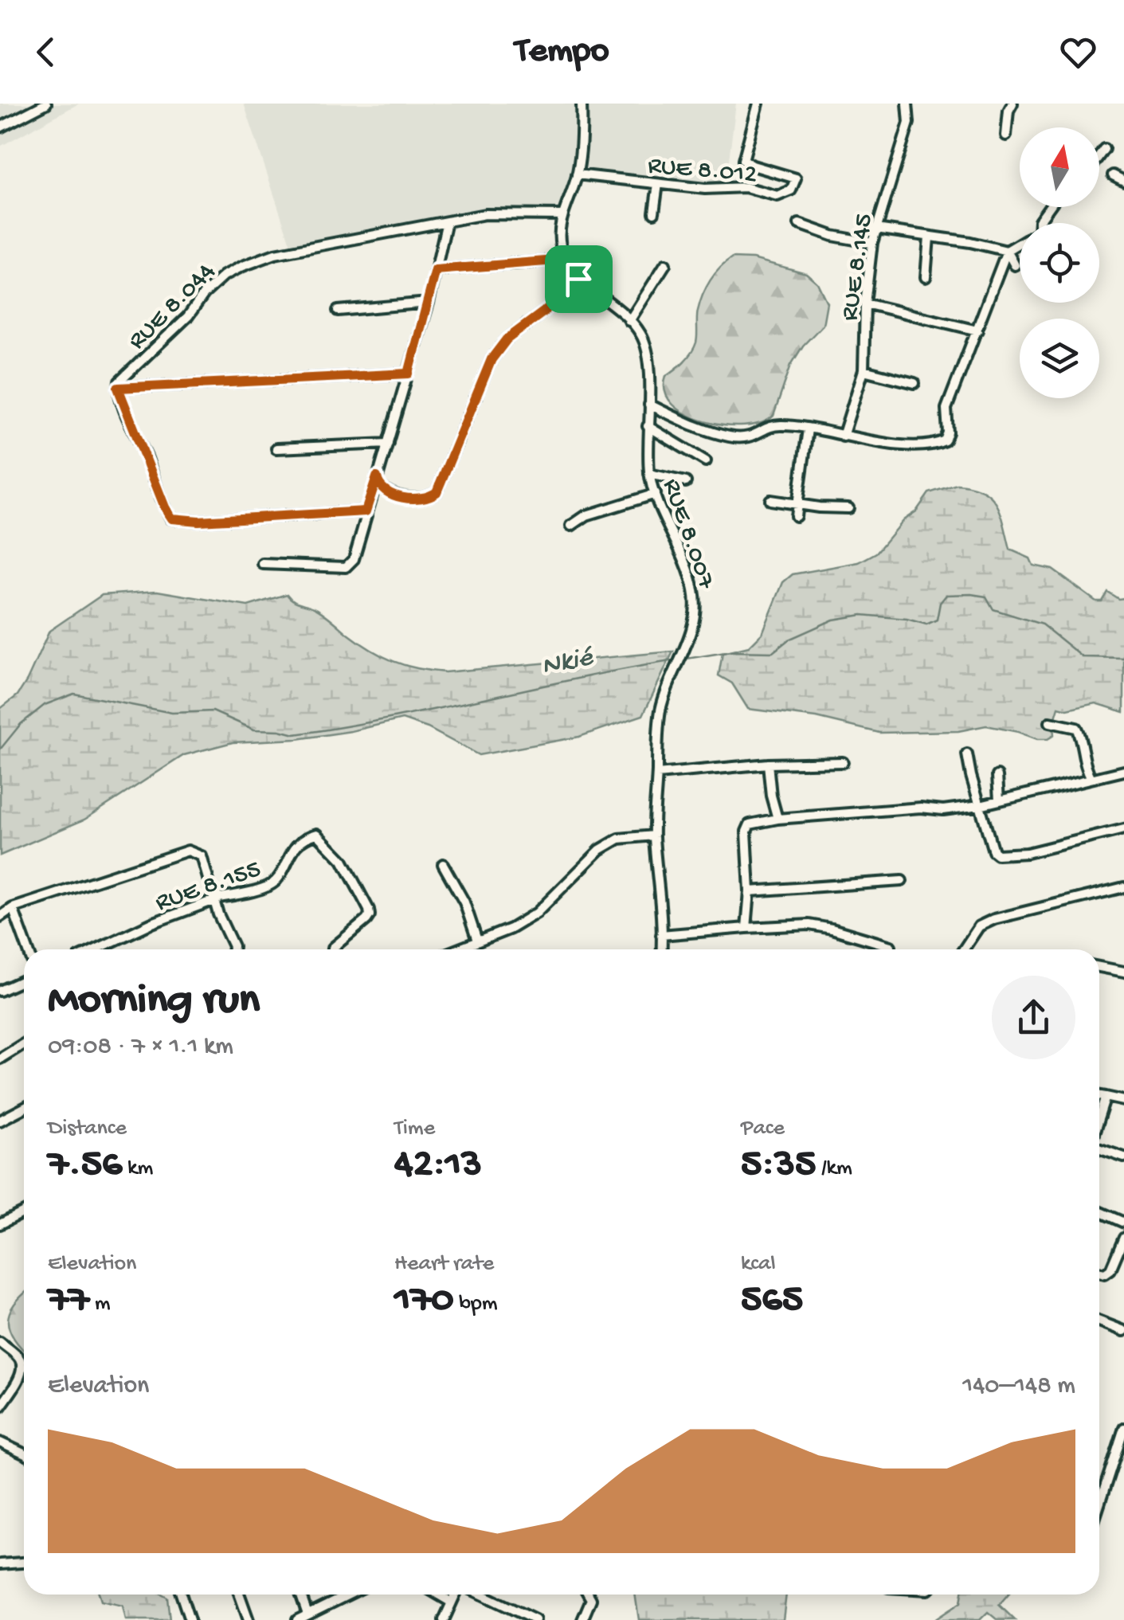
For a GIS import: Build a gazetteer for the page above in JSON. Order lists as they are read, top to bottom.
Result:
{
  "streets": {
    "street": [
      "RUE 8.012",
      "RUE 8.145",
      "RUE 8.044",
      "RUE 8.007",
      "RUE 8.155"
    ]
  },
  "crossings": [
    ["RUE 8.012", "RUE 8.007"],
    ["RUE 8.044", "RUE 8.007"]
  ],
  "water": ["Nkié"],
  "north": "top",
  "page": {
    "header": "Tempo",
    "heading": ["Morning run", "09:08 · 7 × 1.1 km"],
    "stats": [
      ["Distance", "7.56 km"],
      ["Time", "42:13"],
      ["Pace", "5:35 /km"],
      ["Elevation", "77 m"],
      ["Heart rate", "170 bpm"],
      ["kcal", "565"]
    ],
    "chart": ["Elevation", "140–148 m"]
  }
}
